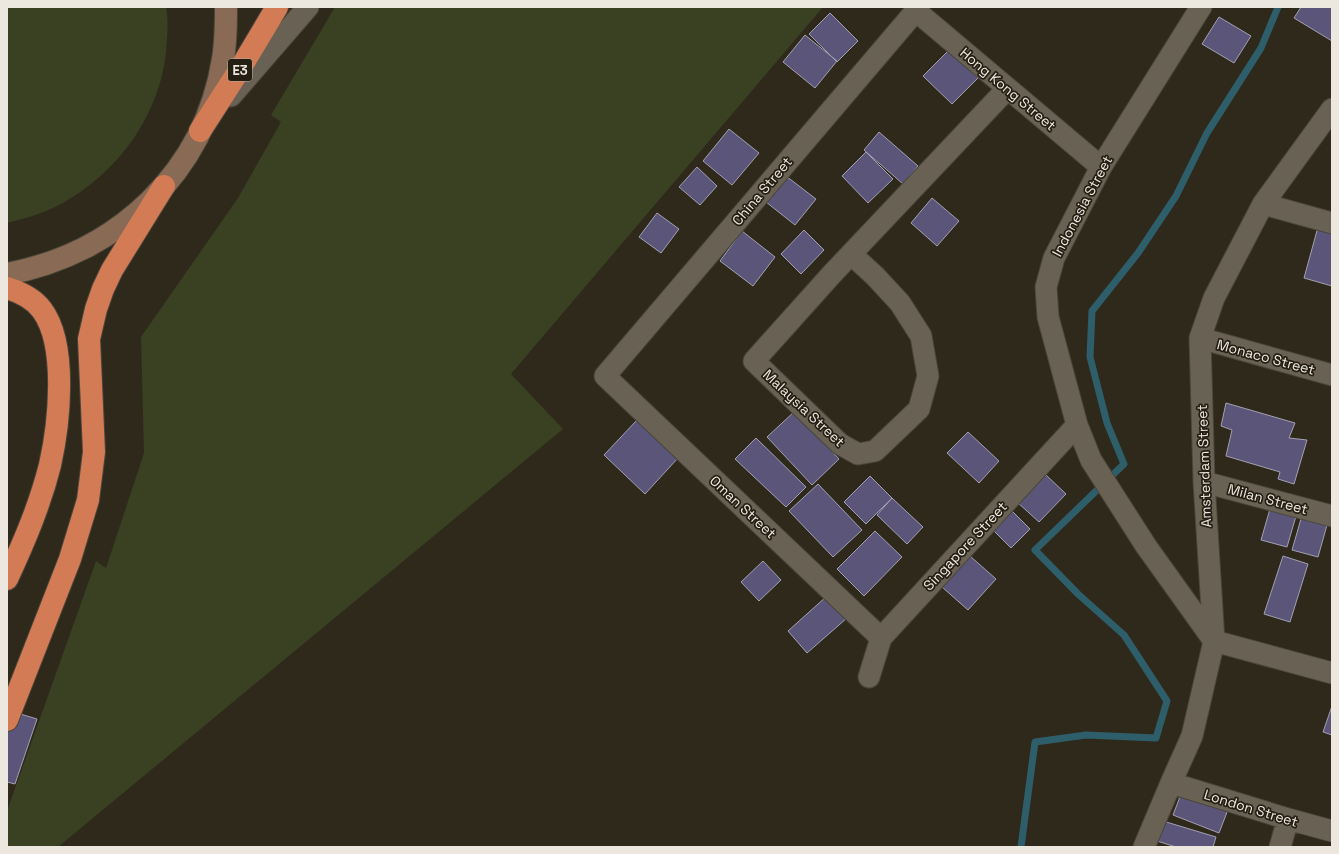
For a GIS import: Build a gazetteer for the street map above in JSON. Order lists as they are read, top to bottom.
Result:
{
  "streets": {
    "highway": ["E3"],
    "street": [
      "Hong Kong Street",
      "China Street",
      "Indonesia Street",
      "Monaco Street",
      "Malaysia Street",
      "Amsterdam Street",
      "Milan Street",
      "Oman Street",
      "Singapore Street",
      "London Street"
    ]
  },
  "crossings": [
    ["Hong Kong Street", "China Street"],
    ["Hong Kong Street", "Indonesia Street"],
    ["Hong Kong Street", "Malaysia Street"],
    ["China Street", "Oman Street"],
    ["Indonesia Street", "Amsterdam Street"],
    ["Indonesia Street", "Singapore Street"],
    ["Monaco Street", "Amsterdam Street"],
    ["Amsterdam Street", "Milan Street"],
    ["Amsterdam Street", "London Street"],
    ["Oman Street", "Singapore Street"]
  ]
}
